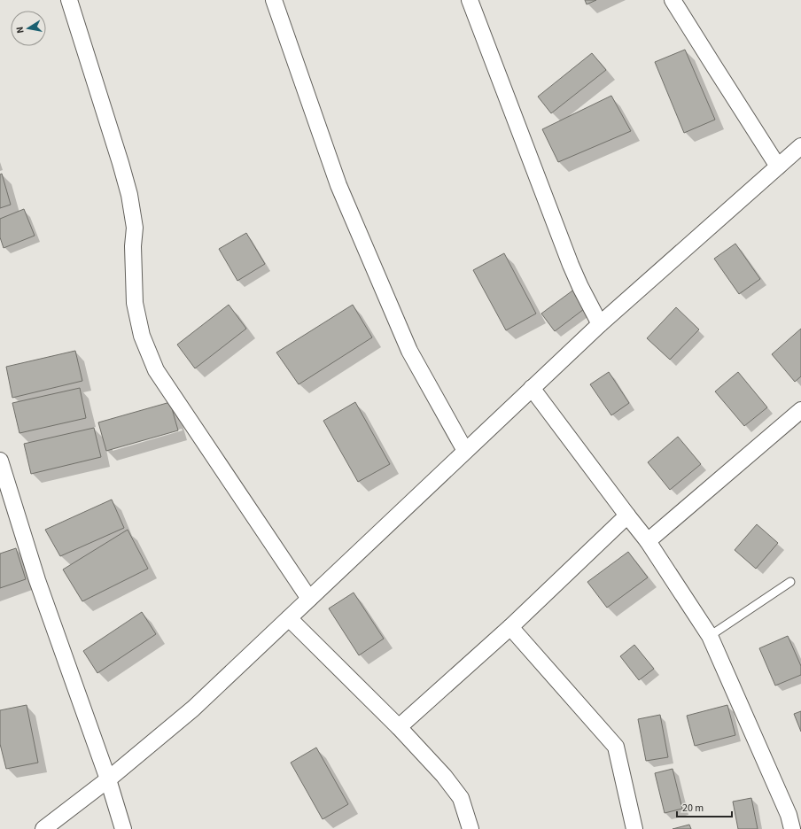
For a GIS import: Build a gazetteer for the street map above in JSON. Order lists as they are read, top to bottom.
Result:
{
  "scale_bar": "20 m",
  "north": "left"
}
